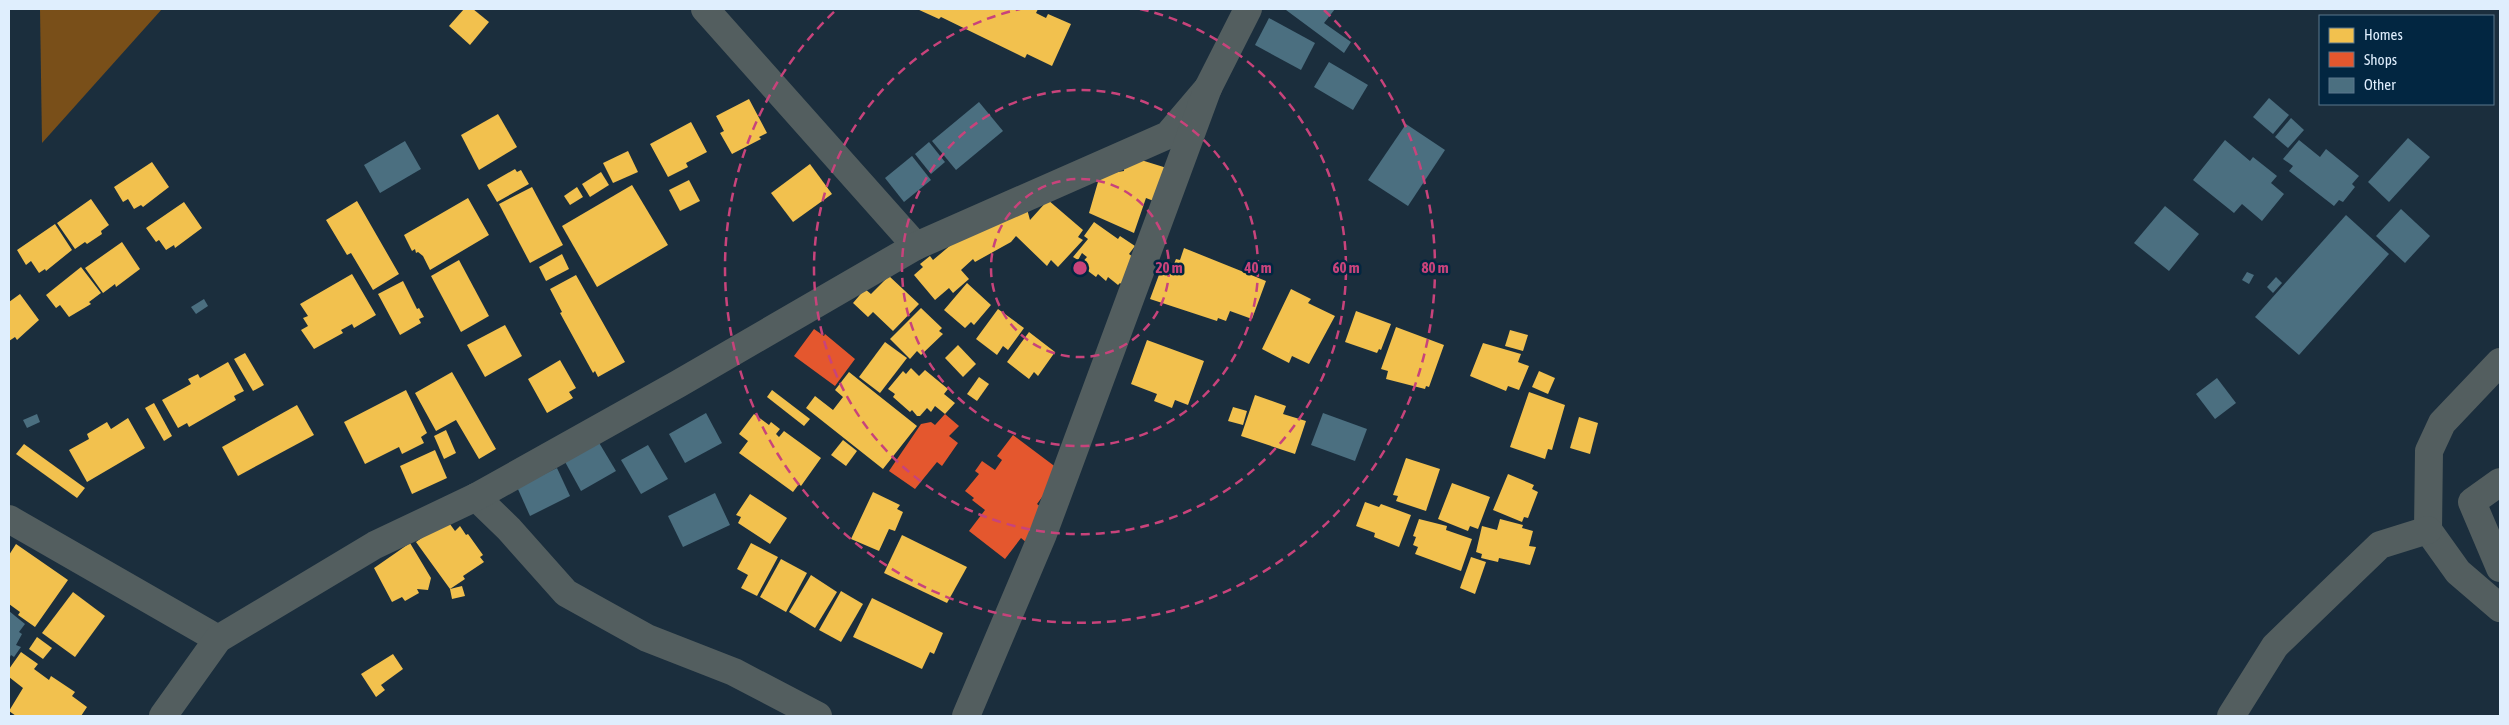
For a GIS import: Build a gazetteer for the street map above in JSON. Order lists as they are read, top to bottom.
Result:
{
  "legend": ["Homes", "Shops", "Other"],
  "rings": [
    "20 m",
    "40 m",
    "60 m",
    "80 m"
  ]
}
